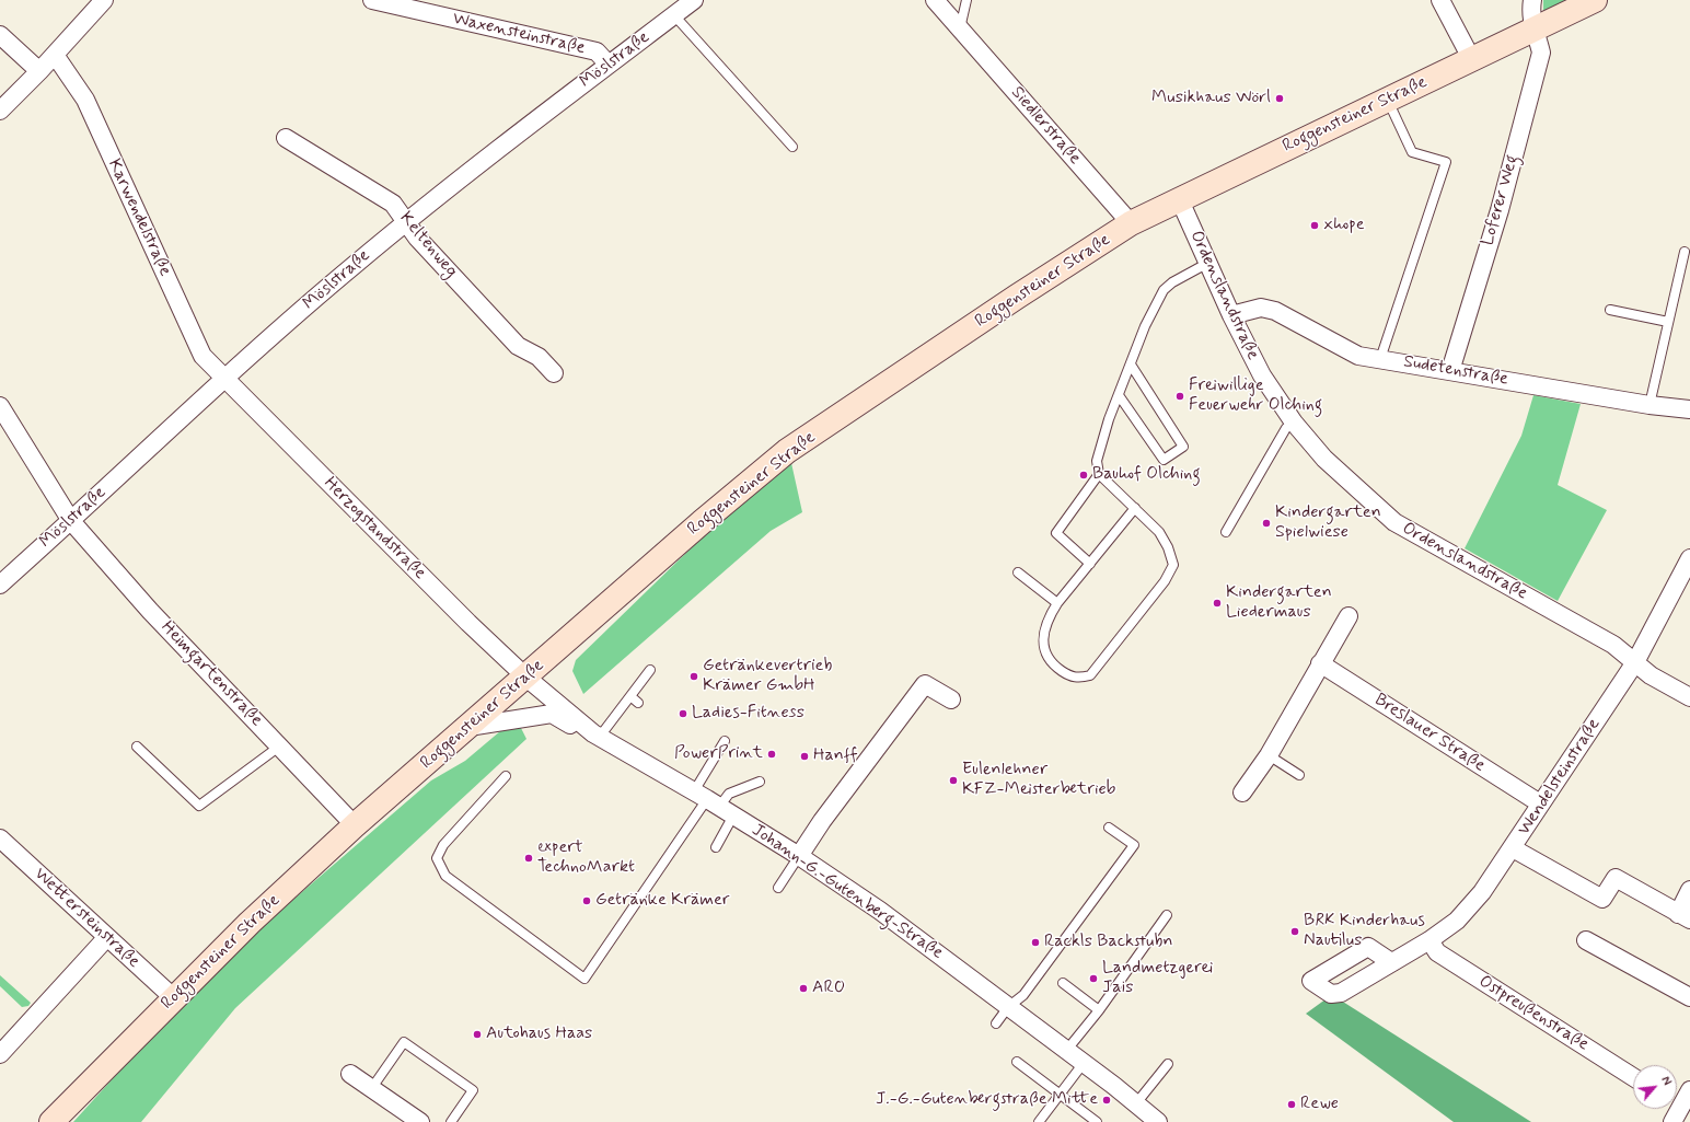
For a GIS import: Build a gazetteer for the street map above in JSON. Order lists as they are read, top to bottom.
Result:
{
  "streets": {
    "main road": ["Roggensteiner Straße"],
    "street": [
      "Waxensteinstraße",
      "Möslstraße",
      "Siedlerstraße",
      "Loferer Weg",
      "Karwendelstraße",
      "Keltenweg",
      "Ordenslandstraße",
      "Sudetenstraße",
      "Herzogstandstraße",
      "Heimgartenstraße",
      "Breslauer Straße",
      "Wendelsteinstraße",
      "Johann-G.-Gutenberg-Straße",
      "Wettersteinstraße",
      "Ostpreußenstraße"
    ]
  },
  "crossings": [
    ["Waxensteinstraße", "Möslstraße"],
    ["Möslstraße", "Karwendelstraße"],
    ["Möslstraße", "Keltenweg"],
    ["Möslstraße", "Herzogstandstraße"],
    ["Möslstraße", "Heimgartenstraße"],
    ["Roggensteiner Straße", "Siedlerstraße"],
    ["Roggensteiner Straße", "Loferer Weg"],
    ["Roggensteiner Straße", "Ordenslandstraße"],
    ["Roggensteiner Straße", "Herzogstandstraße"],
    ["Roggensteiner Straße", "Heimgartenstraße"],
    ["Roggensteiner Straße", "Johann-G.-Gutenberg-Straße"],
    ["Roggensteiner Straße", "Wettersteinstraße"],
    ["Loferer Weg", "Sudetenstraße"],
    ["Karwendelstraße", "Herzogstandstraße"],
    ["Ordenslandstraße", "Sudetenstraße"],
    ["Ordenslandstraße", "Wendelsteinstraße"],
    ["Herzogstandstraße", "Johann-G.-Gutenberg-Straße"],
    ["Breslauer Straße", "Wendelsteinstraße"],
    ["Wendelsteinstraße", "Ostpreußenstraße"]
  ],
  "places": [
    "Musikhaus Wörl",
    "xhope",
    "Freiwillige Feuerwehr Olching",
    "Bauhof Olching",
    "Kindergarten Spielwiese",
    "Kindergarten Liedermaus",
    "Getränkevertrieb Krämer GmbH",
    "Ladies-Fitness",
    "PowerPrint",
    "Hanff",
    "Eulenlehner KFZ-Meisterbetrieb",
    "expert TechnoMarkt",
    "Getränke Krämer",
    "BRK Kinderhaus Nautilus",
    "Rackls Backstubn",
    "Landmetzgerei Jais",
    "ARO",
    "Autohaus Haas",
    "J.-G.-Gutenbergstraße Mitte",
    "Rewe"
  ],
  "north": "top right"
}
